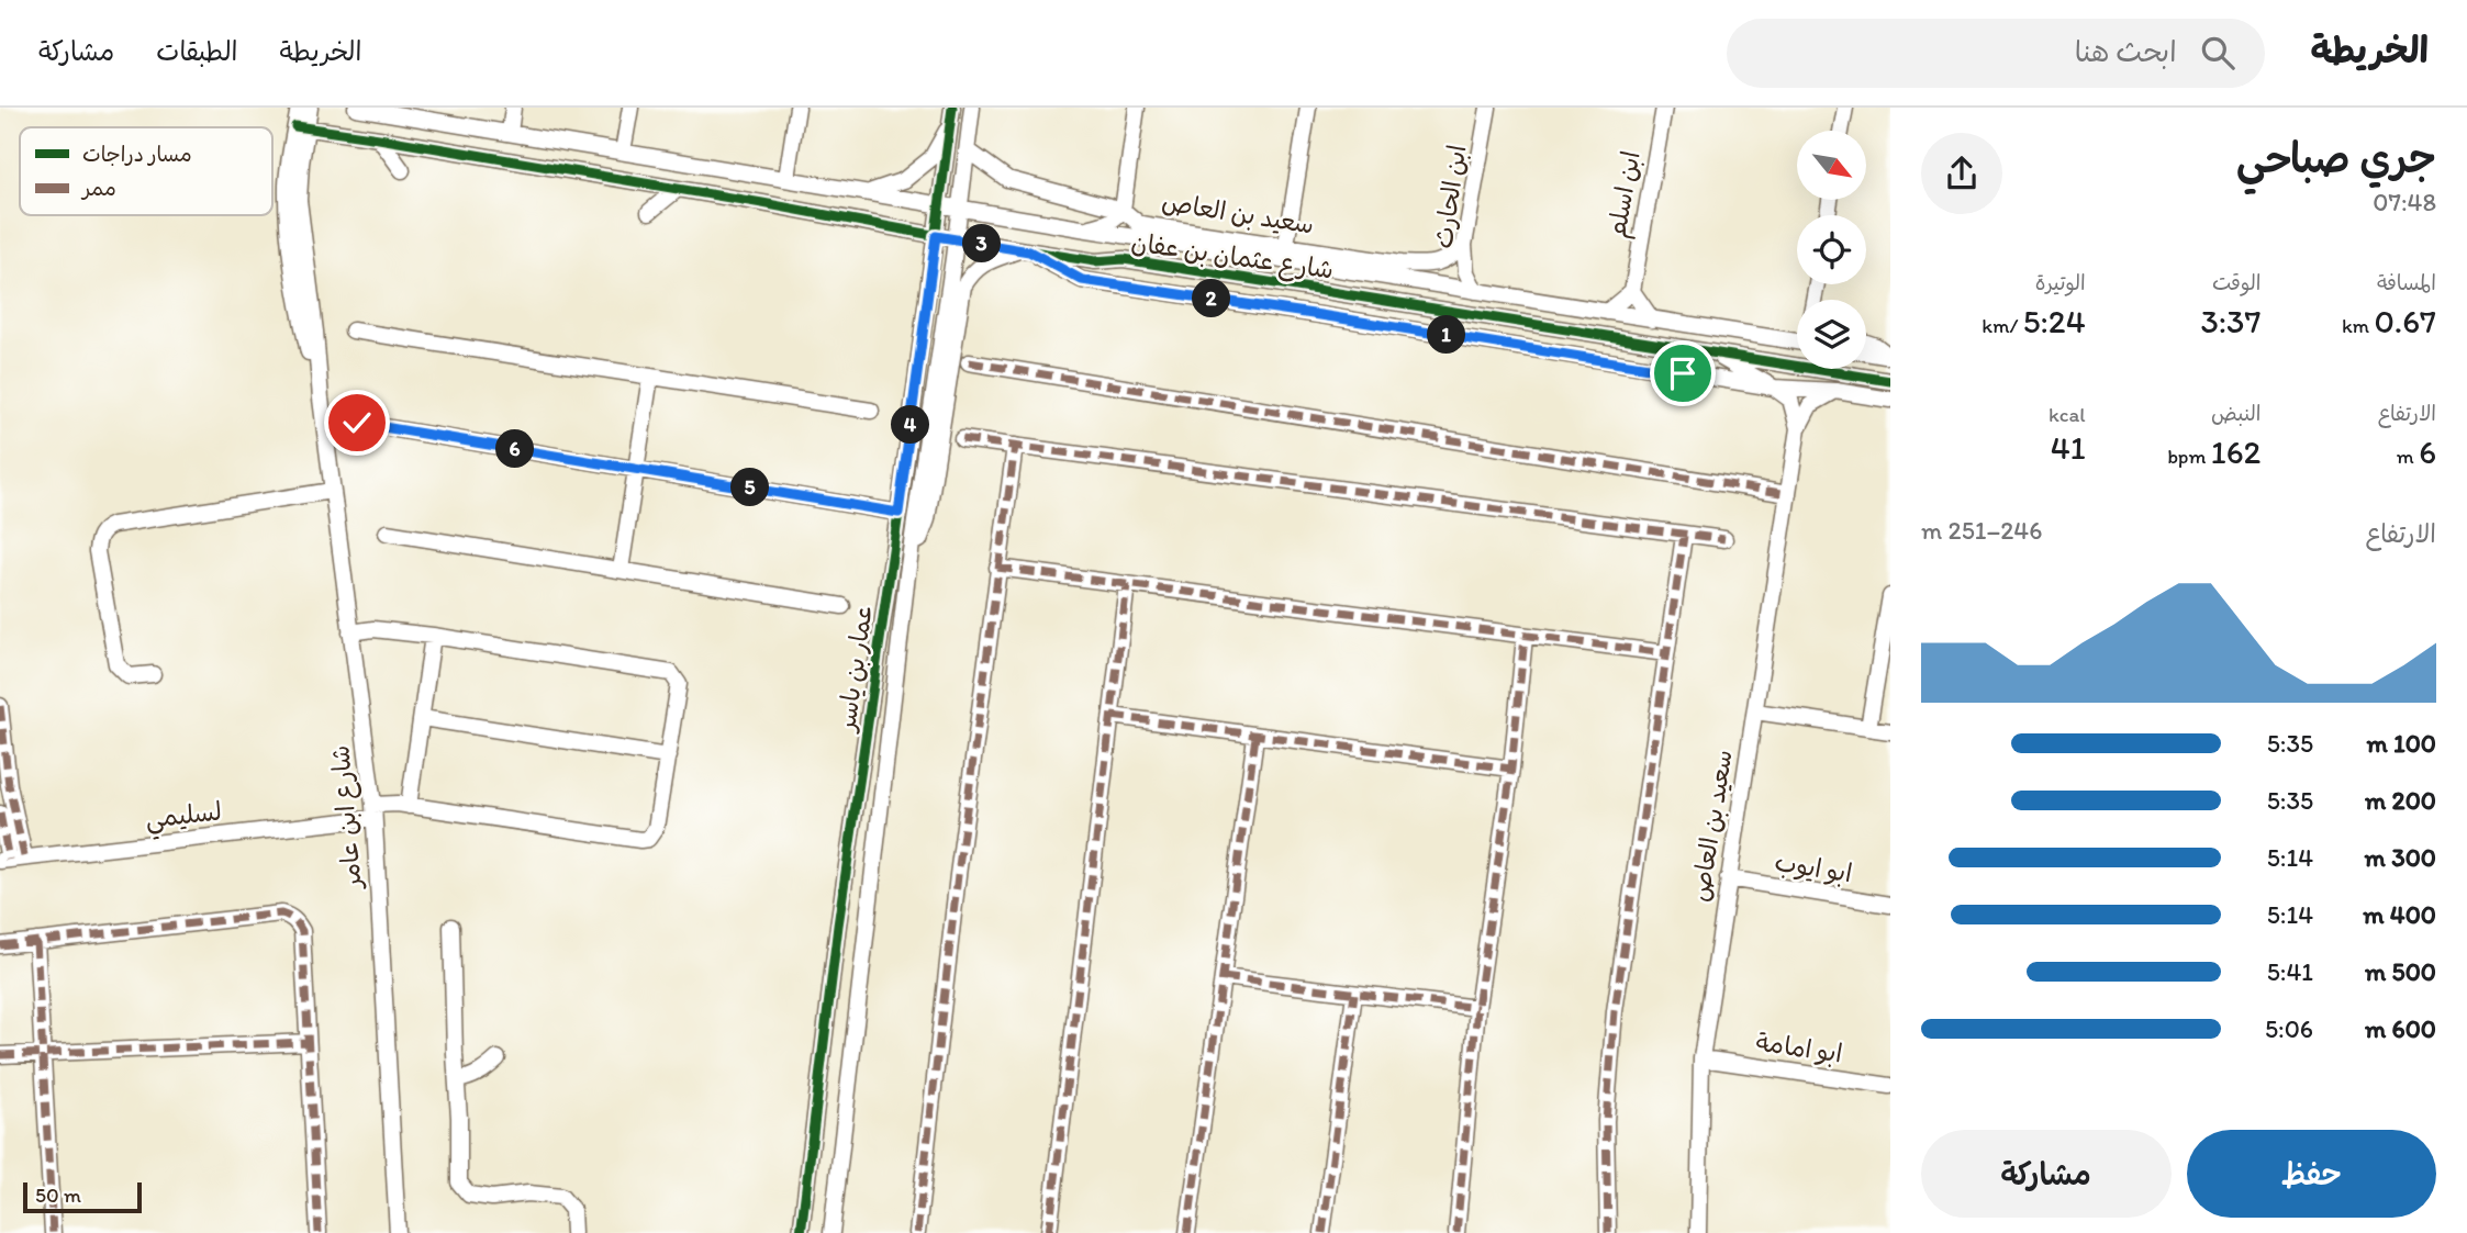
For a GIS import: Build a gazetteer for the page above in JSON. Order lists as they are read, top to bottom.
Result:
{
  "streets": {
    "street": [
      "ابن اسلم",
      "ابن الحارث",
      "سعيد بن العاص",
      "شارع عثمان بن عفان",
      "عمار بن ياسر",
      "لسليمي",
      "شارع ابن عامر",
      "ابو ايوب",
      "ابو امامة"
    ]
  },
  "crossings": [
    ["ابن الحارث", "سعيد بن العاص"],
    ["ابن الحارث", "شارع عثمان بن عفان"],
    ["سعيد بن العاص", "شارع عثمان بن عفان"],
    ["سعيد بن العاص", "عمار بن ياسر"],
    ["سعيد بن العاص", "ابو ايوب"],
    ["سعيد بن العاص", "ابو امامة"],
    ["شارع عثمان بن عفان", "عمار بن ياسر"],
    ["شارع عثمان بن عفان", "شارع ابن عامر"],
    ["لسليمي", "شارع ابن عامر"]
  ],
  "legend": ["مسار دراجات", "ممر"],
  "scale_bar": "50 m",
  "north": "bottom right",
  "page": {
    "header": "الخريطة",
    "search": "ابحث هنا",
    "nav": ["الخريطة", "الطبقات", "مشاركة"],
    "heading": ["جري صباحي", "07:48"],
    "pins": [
      "3",
      "2",
      "1",
      "4",
      "6",
      "5"
    ],
    "stats": [
      ["المسافة", "0.67 km"],
      ["الوقت", "3:37"],
      ["الوتيرة", "5:24 /km"],
      ["الارتفاع", "6 m"],
      ["النبض", "162 bpm"],
      ["kcal", "41"]
    ],
    "chart": ["الارتفاع", "246–251 m"],
    "list": [
      {
        "name": "100 m",
        "note": "5:35"
      },
      {
        "name": "200 m",
        "note": "5:35"
      },
      {
        "name": "300 m",
        "note": "5:14"
      },
      {
        "name": "400 m",
        "note": "5:14"
      },
      {
        "name": "500 m",
        "note": "5:41"
      },
      {
        "name": "600 m",
        "note": "5:06"
      }
    ],
    "buttons": ["حفظ", "مشاركة"],
    "scale": "50 m"
  }
}
